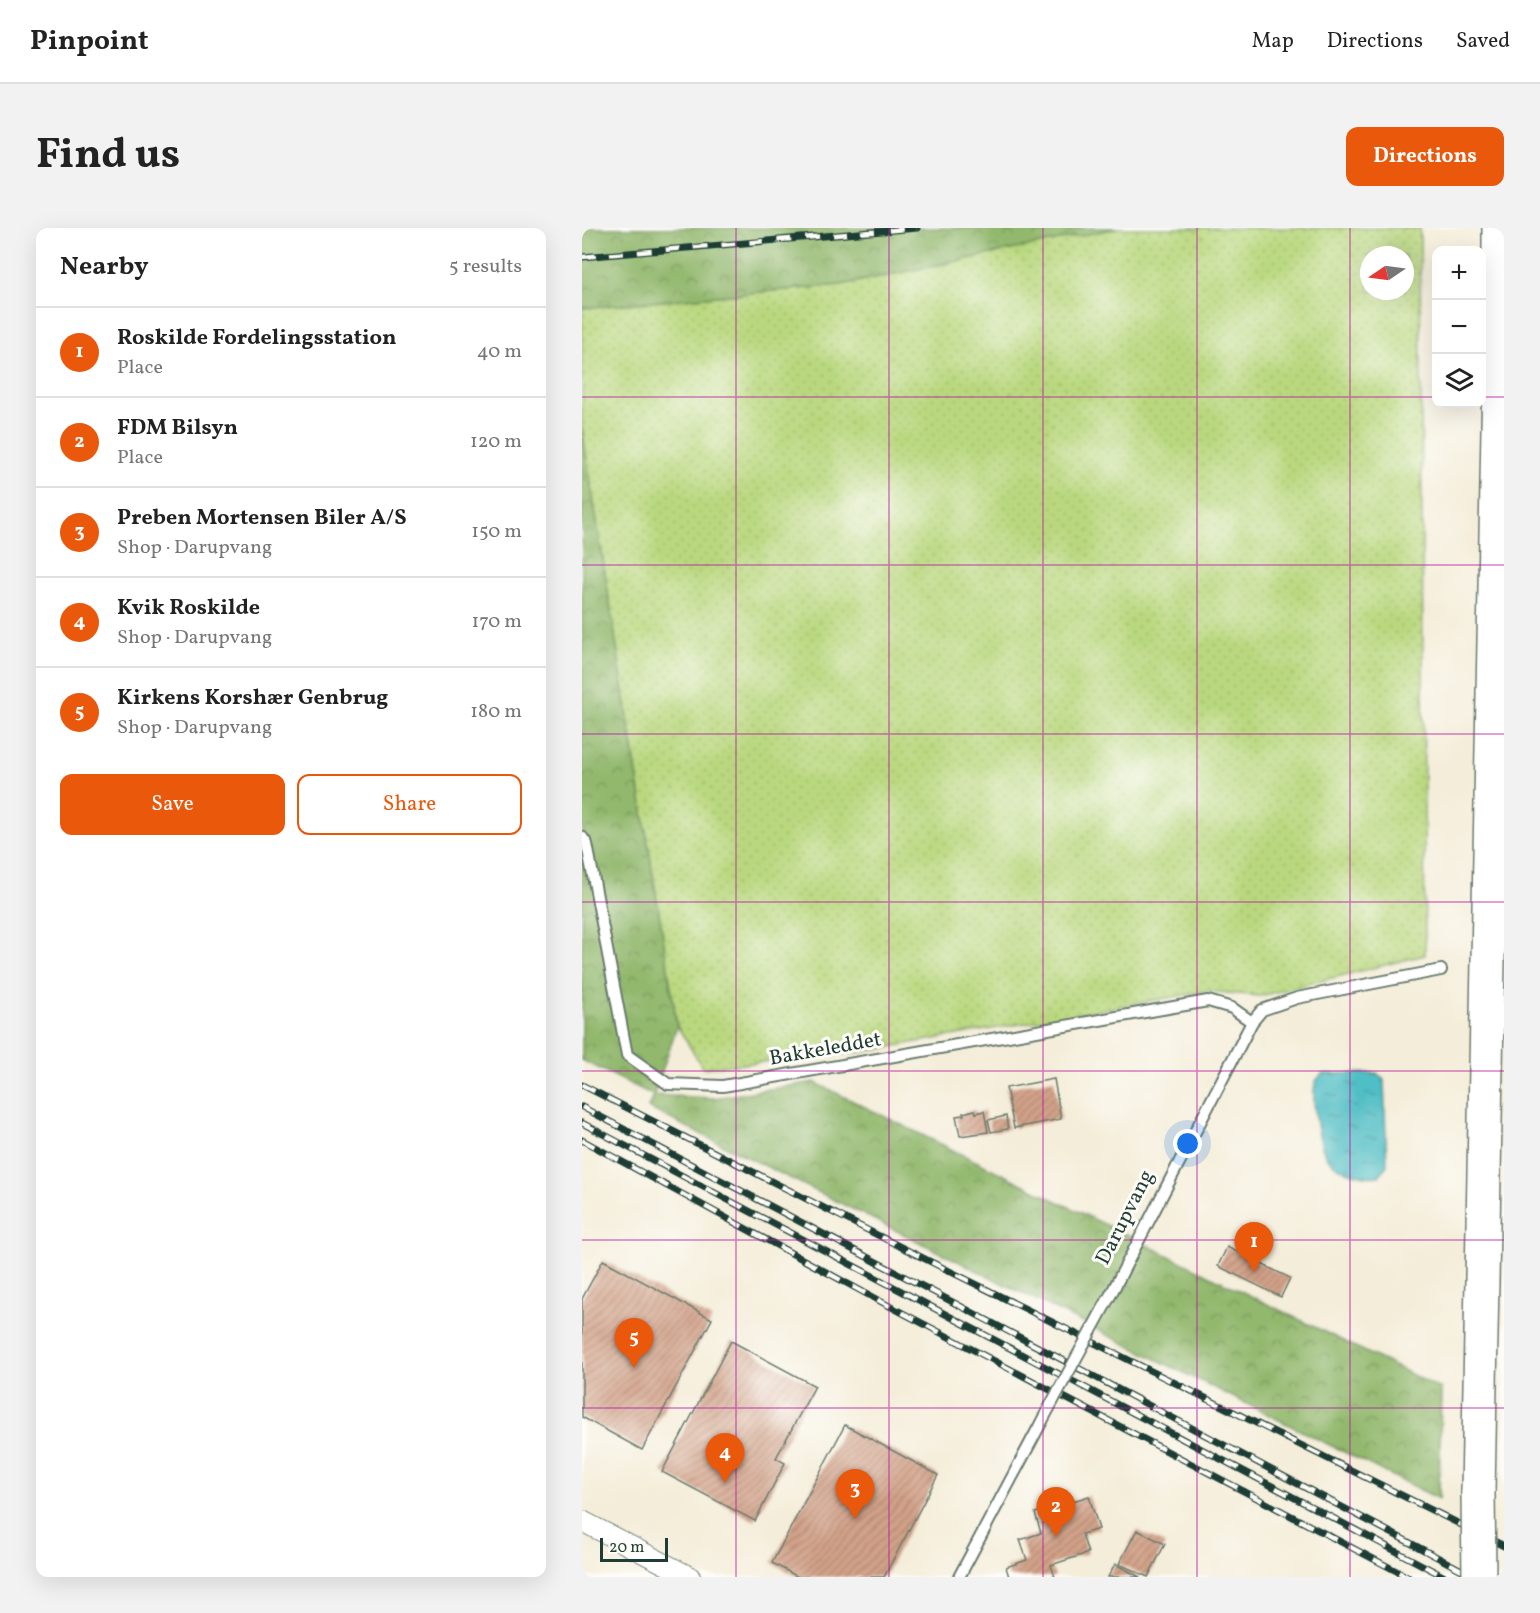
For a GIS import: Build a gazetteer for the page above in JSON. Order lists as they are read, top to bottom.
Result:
{
  "streets": {
    "lane": ["Bakkeleddet", "Darupvang"]
  },
  "crossings": [
    ["Bakkeleddet", "Darupvang"]
  ],
  "scale_bar": "20 m",
  "north": "left",
  "page": {
    "header": "Pinpoint",
    "nav": ["Map", "Directions", "Saved"],
    "title": "Find us",
    "buttons": [
      "Directions",
      ["Save", "Share"]
    ],
    "heading": ["Nearby", "5 results"],
    "map_buttons": ["+", "−"],
    "list": [
      {
        "mark": "1",
        "name": "Roskilde Fordelingsstation",
        "note": "Place",
        "value": "40 m"
      },
      {
        "mark": "2",
        "name": "FDM Bilsyn",
        "note": "Place",
        "value": "120 m"
      },
      {
        "mark": "3",
        "name": "Preben Mortensen Biler A/S",
        "note": "Shop · Darupvang",
        "value": "150 m"
      },
      {
        "mark": "4",
        "name": "Kvik Roskilde",
        "note": "Shop · Darupvang",
        "value": "170 m"
      },
      {
        "mark": "5",
        "name": "Kirkens Korshær Genbrug",
        "note": "Shop · Darupvang",
        "value": "180 m"
      }
    ],
    "pins": [
      "1",
      "5",
      "4",
      "3",
      "2"
    ],
    "scale": "20 m"
  }
}
